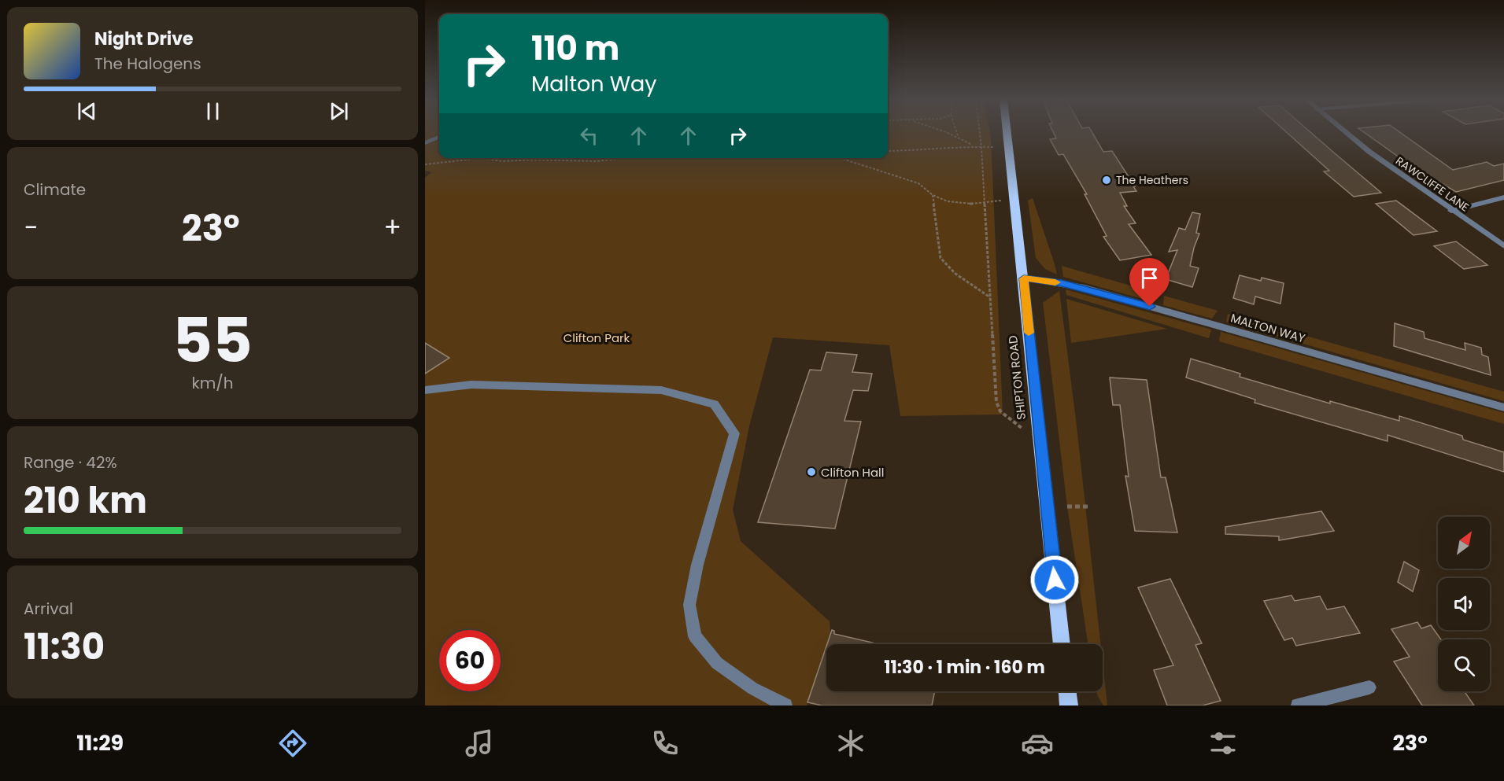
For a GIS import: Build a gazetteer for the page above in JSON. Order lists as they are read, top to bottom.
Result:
{
  "streets": {
    "main road": ["SHIPTON ROAD"],
    "street": ["RAWCLIFFE LANE", "MALTON WAY"]
  },
  "crossings": [
    ["MALTON WAY", "SHIPTON ROAD"]
  ],
  "parks": ["Clifton Park"],
  "places": ["The Heathers", "Clifton Hall"],
  "north": "top right",
  "page": {
    "turn": ["110 m", "Malton Way"],
    "song": ["Night Drive", "The Halogens"],
    "tile": [
      "Climate",
      ["55", "km/h"],
      ["Range · 42%", "210 km"],
      ["Arrival", "11:30"]
    ],
    "heat": ["−", "23°", "+"],
    "limit": "60",
    "trip": "11:30 · 1 min · 160 m",
    "tabs": ["11:29", "23°"]
  }
}
